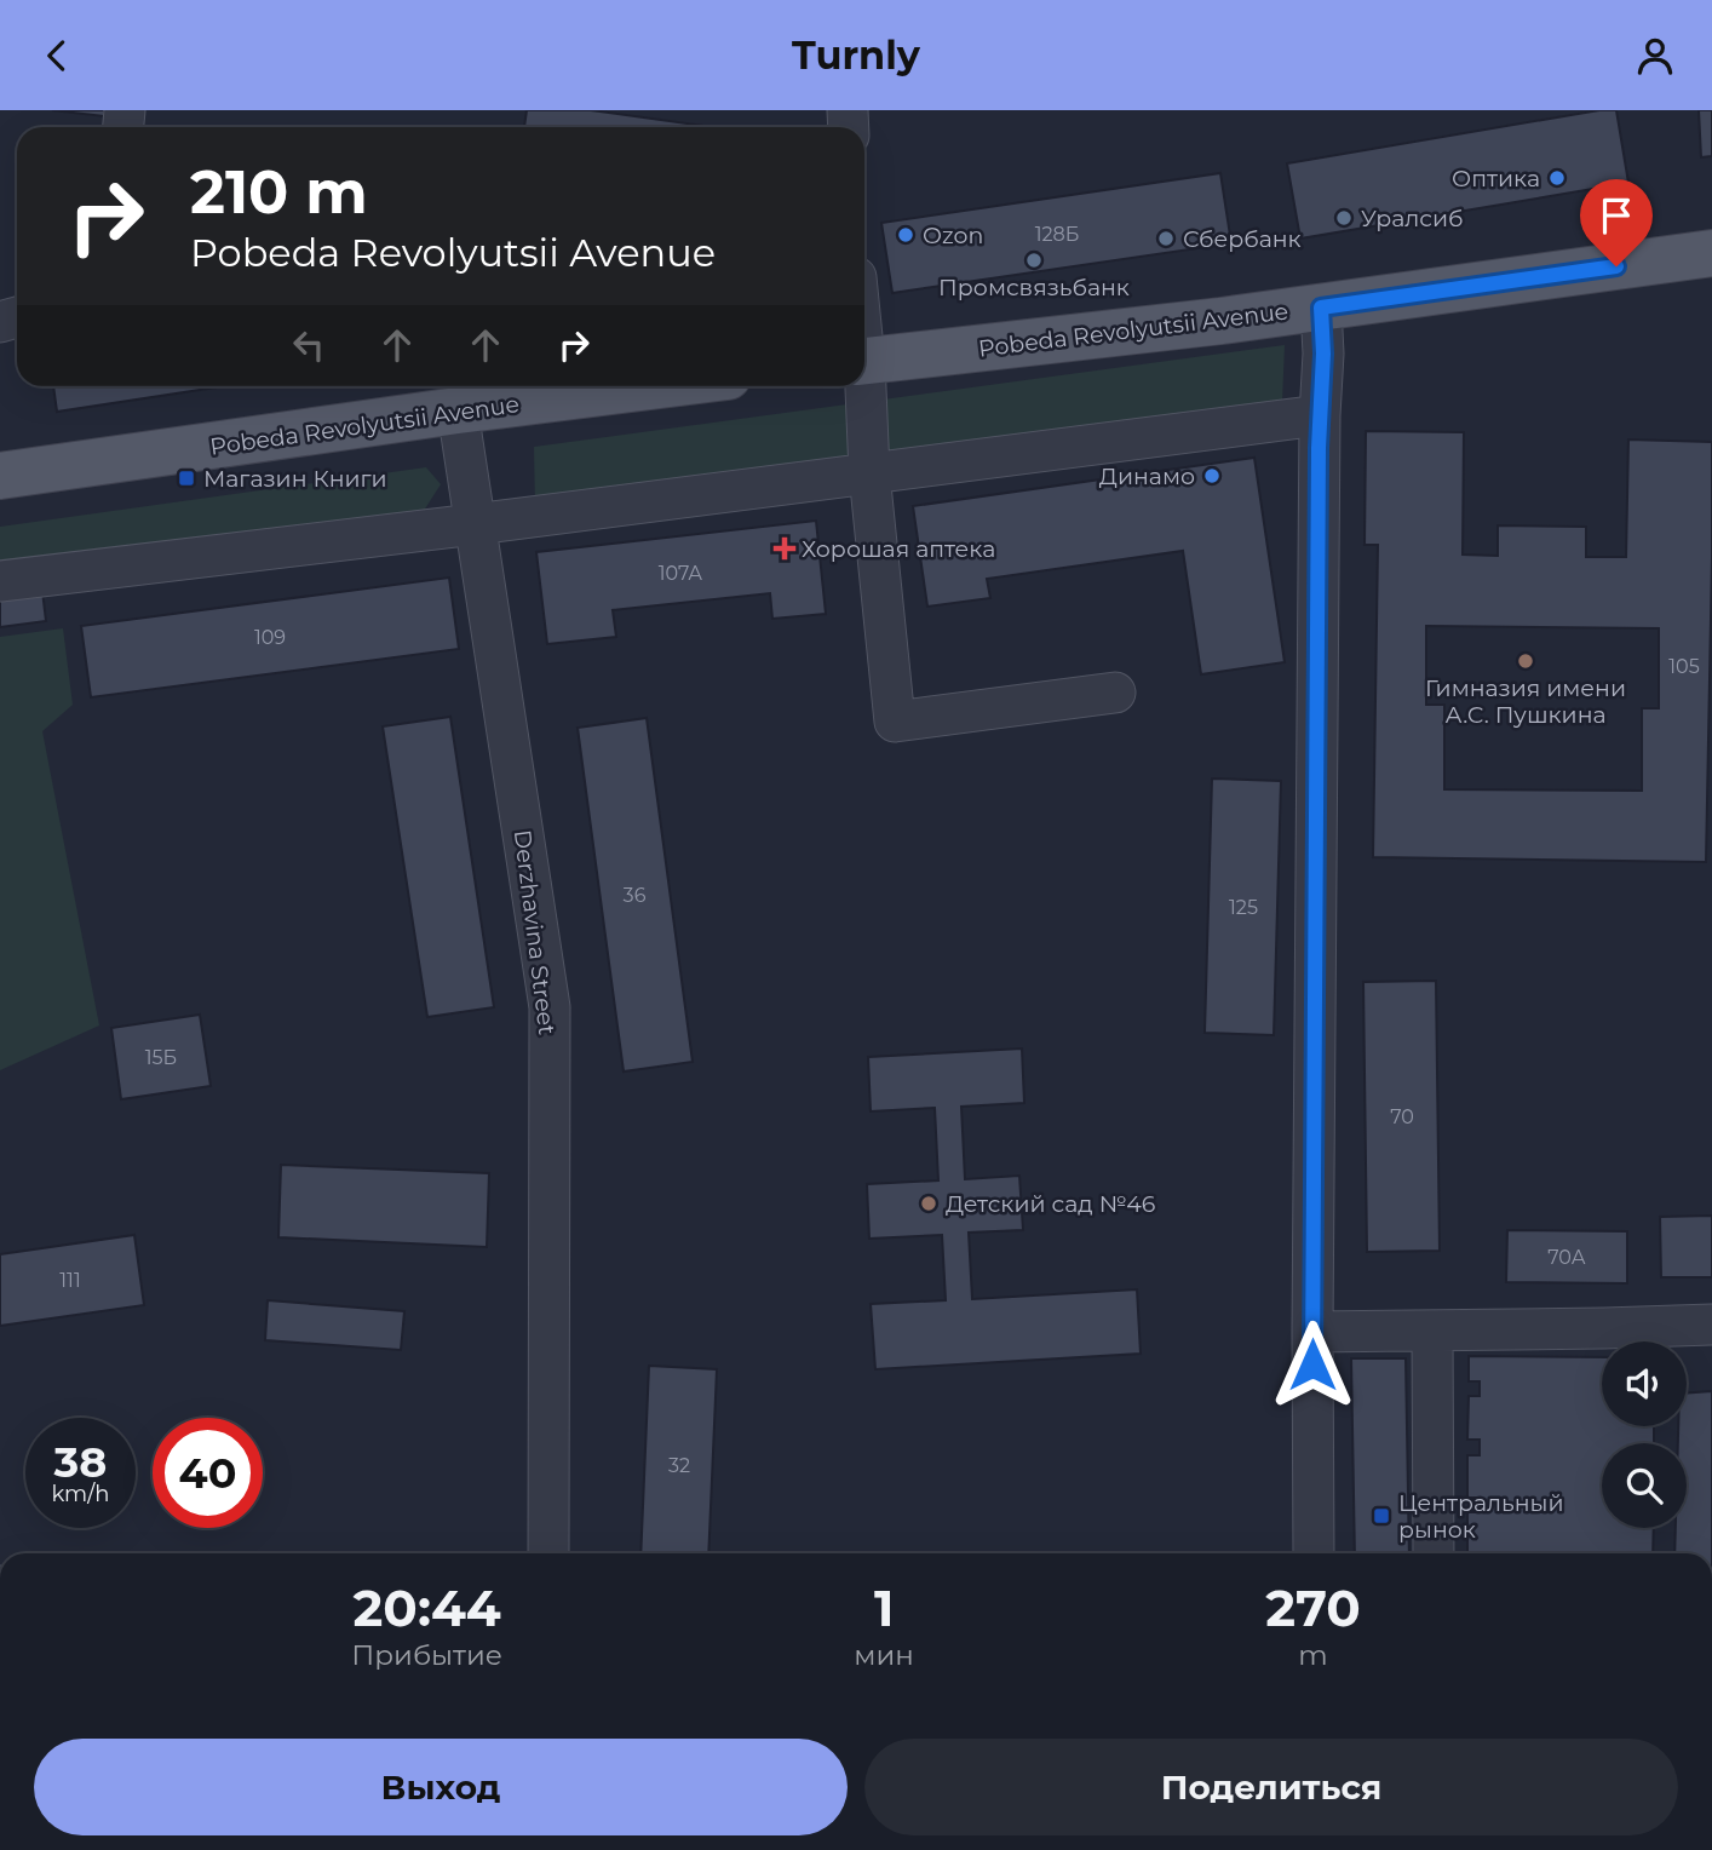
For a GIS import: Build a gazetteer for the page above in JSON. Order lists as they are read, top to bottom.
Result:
{
  "streets": {
    "main road": ["Pobeda Revolyutsii Avenue"],
    "street": ["Derzhavina Street"]
  },
  "crossings": [
    ["Pobeda Revolyutsii Avenue", "Derzhavina Street"]
  ],
  "places": {
    "other": [
      "Оптика",
      "Уралсиб",
      "Ozon",
      "Сбербанк",
      "Промсвязьбанк",
      "Динамо",
      "Гимназия имени А.С. Пушкина",
      "Детский сад №46"
    ],
    "transit": ["Магазин Книги", "Центральный рынок"],
    "health": ["Хорошая аптека"]
  },
  "house_numbers": [
    "128Б",
    "107А",
    "109",
    "105",
    "36",
    "125",
    "15Б",
    "70",
    "70А",
    "111",
    "32"
  ],
  "page": {
    "header": "Turnly",
    "turn": ["210 m", "Pobeda Revolyutsii Avenue"],
    "speed": "38 km/h",
    "limit": "40",
    "eta": [
      "20:44",
      "Прибытие",
      "1",
      "мин",
      "270",
      "m"
    ],
    "buttons": ["Выход", "Поделиться"]
  }
}
